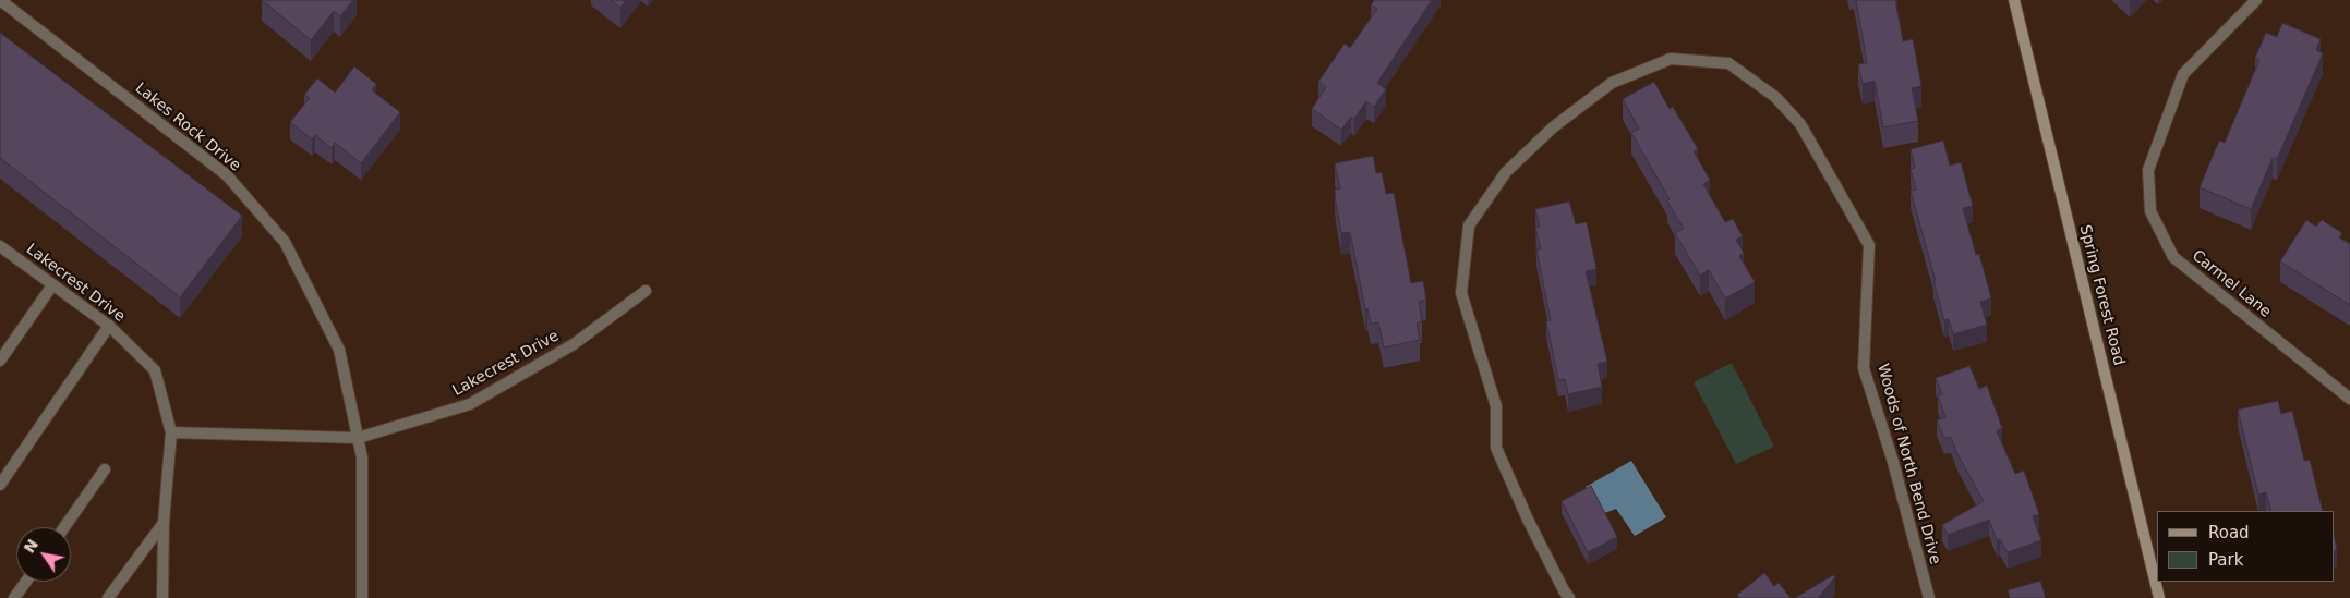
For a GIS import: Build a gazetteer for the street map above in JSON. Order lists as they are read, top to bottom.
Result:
{
  "streets": {
    "main road": ["Spring Forest Road"],
    "street": [
      "Lakes Rock Drive",
      "Lakecrest Drive",
      "Carmel Lane",
      "Woods of North Bend Drive"
    ]
  },
  "crossings": [
    ["Lakes Rock Drive", "Lakecrest Drive"]
  ],
  "legend": ["Road", "Park"],
  "north": "top left"
}
